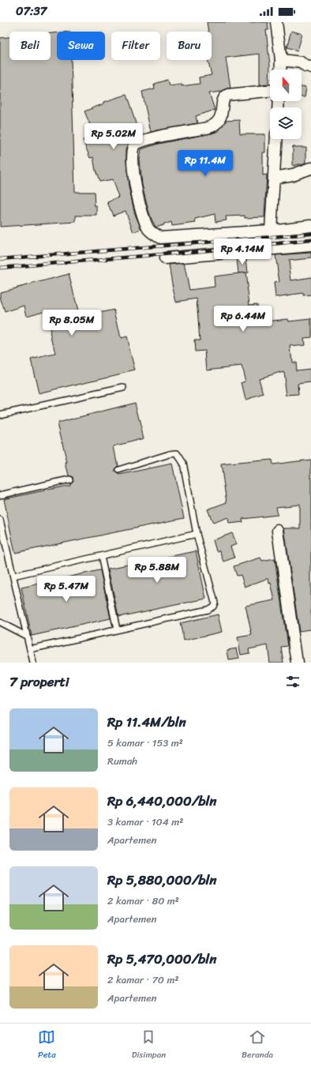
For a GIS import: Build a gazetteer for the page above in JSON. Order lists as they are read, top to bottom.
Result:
{
  "north": "top",
  "page": {
    "status": "07:37",
    "chip": [
      "Beli",
      "Sewa",
      "Filter",
      "Baru"
    ],
    "price": [
      "Rp 5.02M",
      "Rp 11.4M",
      "Rp 4.14M",
      "Rp 6.44M",
      "Rp 8.05M",
      "Rp 5.88M",
      "Rp 5.47M"
    ],
    "heading": "7 properti",
    "list": [
      {
        "name": "Rp 11.4M/bln",
        "note": "5 kamar · 153 m² · Rumah"
      },
      {
        "name": "Rp 6,440,000/bln",
        "note": "3 kamar · 104 m² · Apartemen"
      },
      {
        "name": "Rp 5,880,000/bln",
        "note": "2 kamar · 80 m² · Apartemen"
      },
      {
        "name": "Rp 5,470,000/bln",
        "note": "2 kamar · 70 m² · Apartemen"
      }
    ],
    "tabs": ["Peta", "Disimpan", "Beranda"]
  }
}
